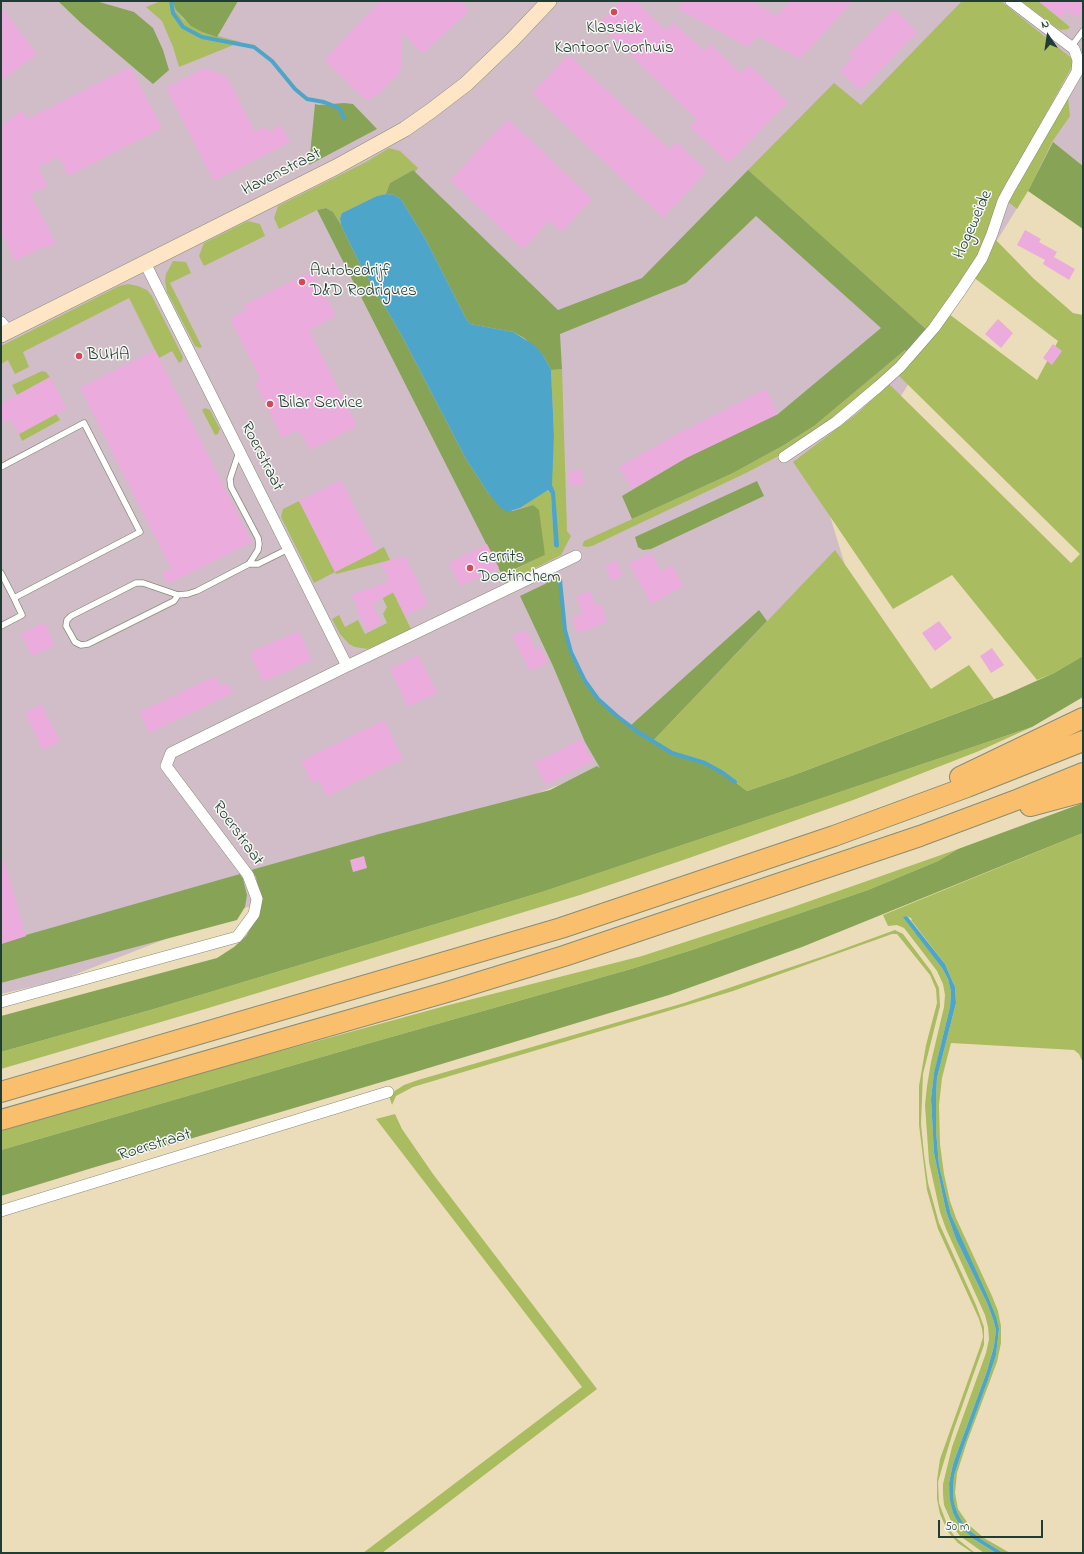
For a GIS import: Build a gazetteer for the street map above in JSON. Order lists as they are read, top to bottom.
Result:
{
  "streets": {
    "street": ["Havenstraat", "Hogeweide", "Roerstraat"]
  },
  "crossings": [
    ["Havenstraat", "Roerstraat"]
  ],
  "places": [
    "Klassiek Kantoor Voorhuis",
    "Autobedrijf D&D Rodrigues",
    "BUHA",
    "Bilar Service",
    "Gerrits Doetinchem"
  ],
  "scale_bar": "50 m",
  "north": "top"
}
